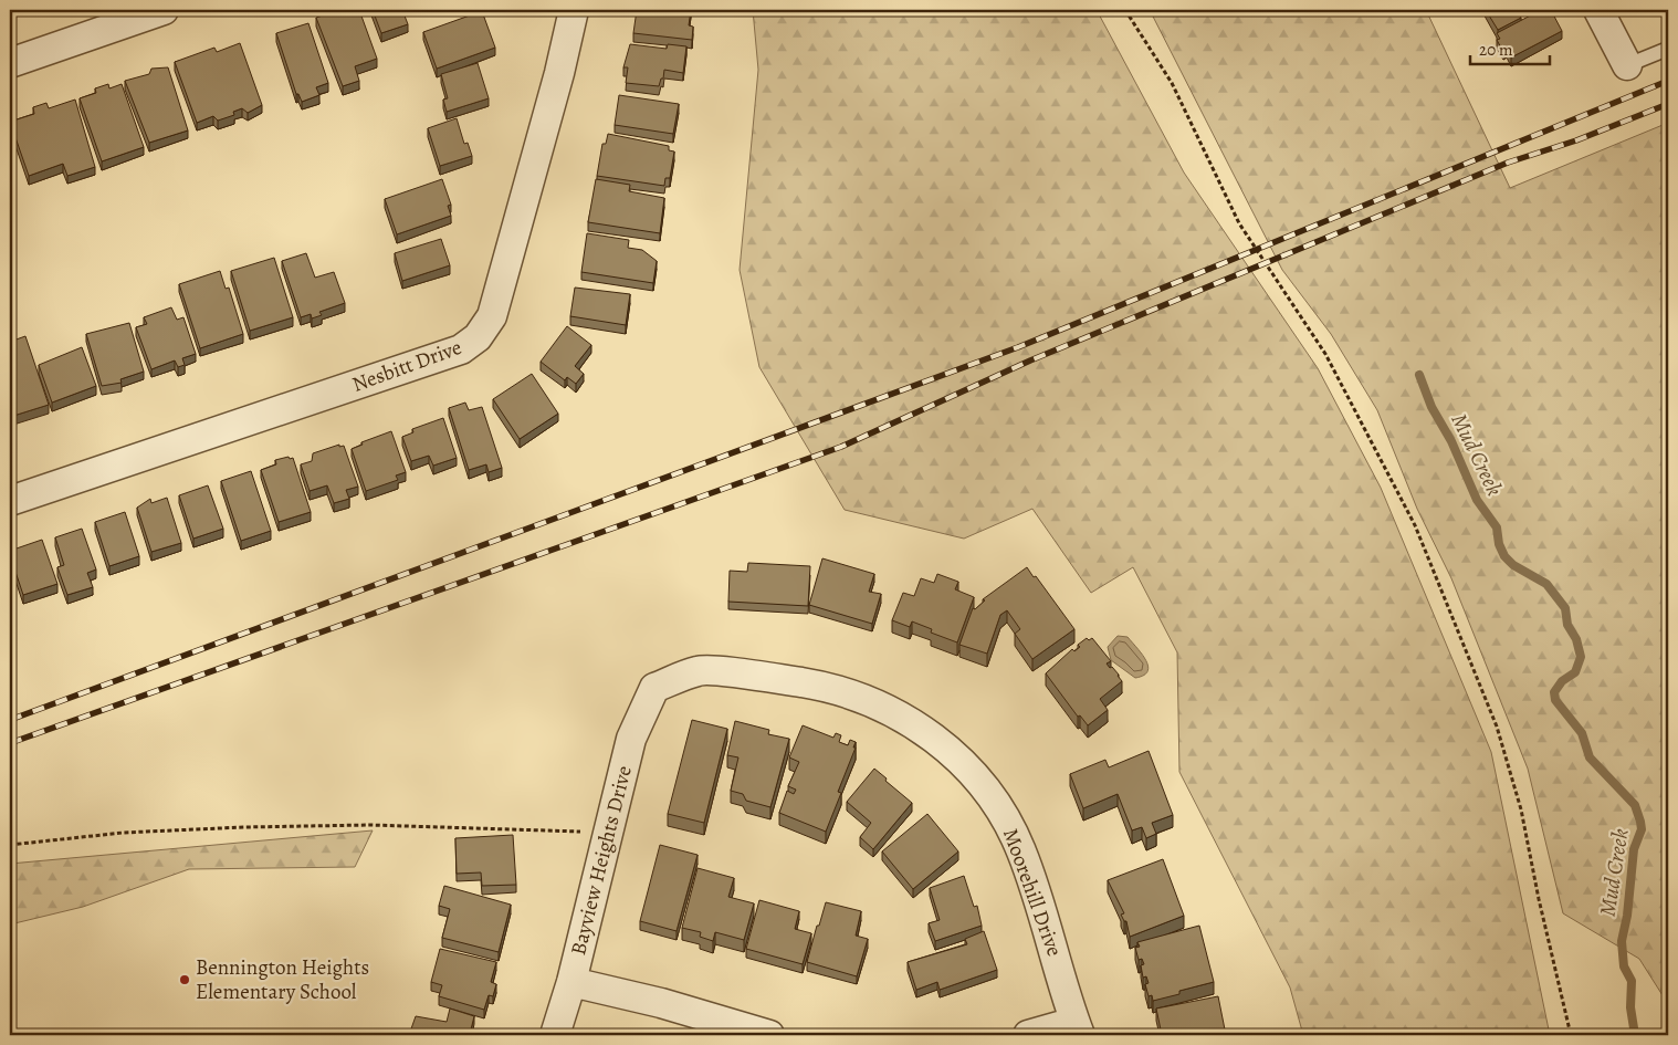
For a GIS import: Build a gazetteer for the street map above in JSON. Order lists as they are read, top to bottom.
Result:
{
  "streets": {
    "street": ["Nesbitt Drive", "Bayview Heights Drive", "Moorehill Drive"]
  },
  "crossings": [
    ["Bayview Heights Drive", "Moorehill Drive"]
  ],
  "water": ["Mud Creek"],
  "places": ["Bennington Heights Elementary School"],
  "scale_bar": "20 m"
}
